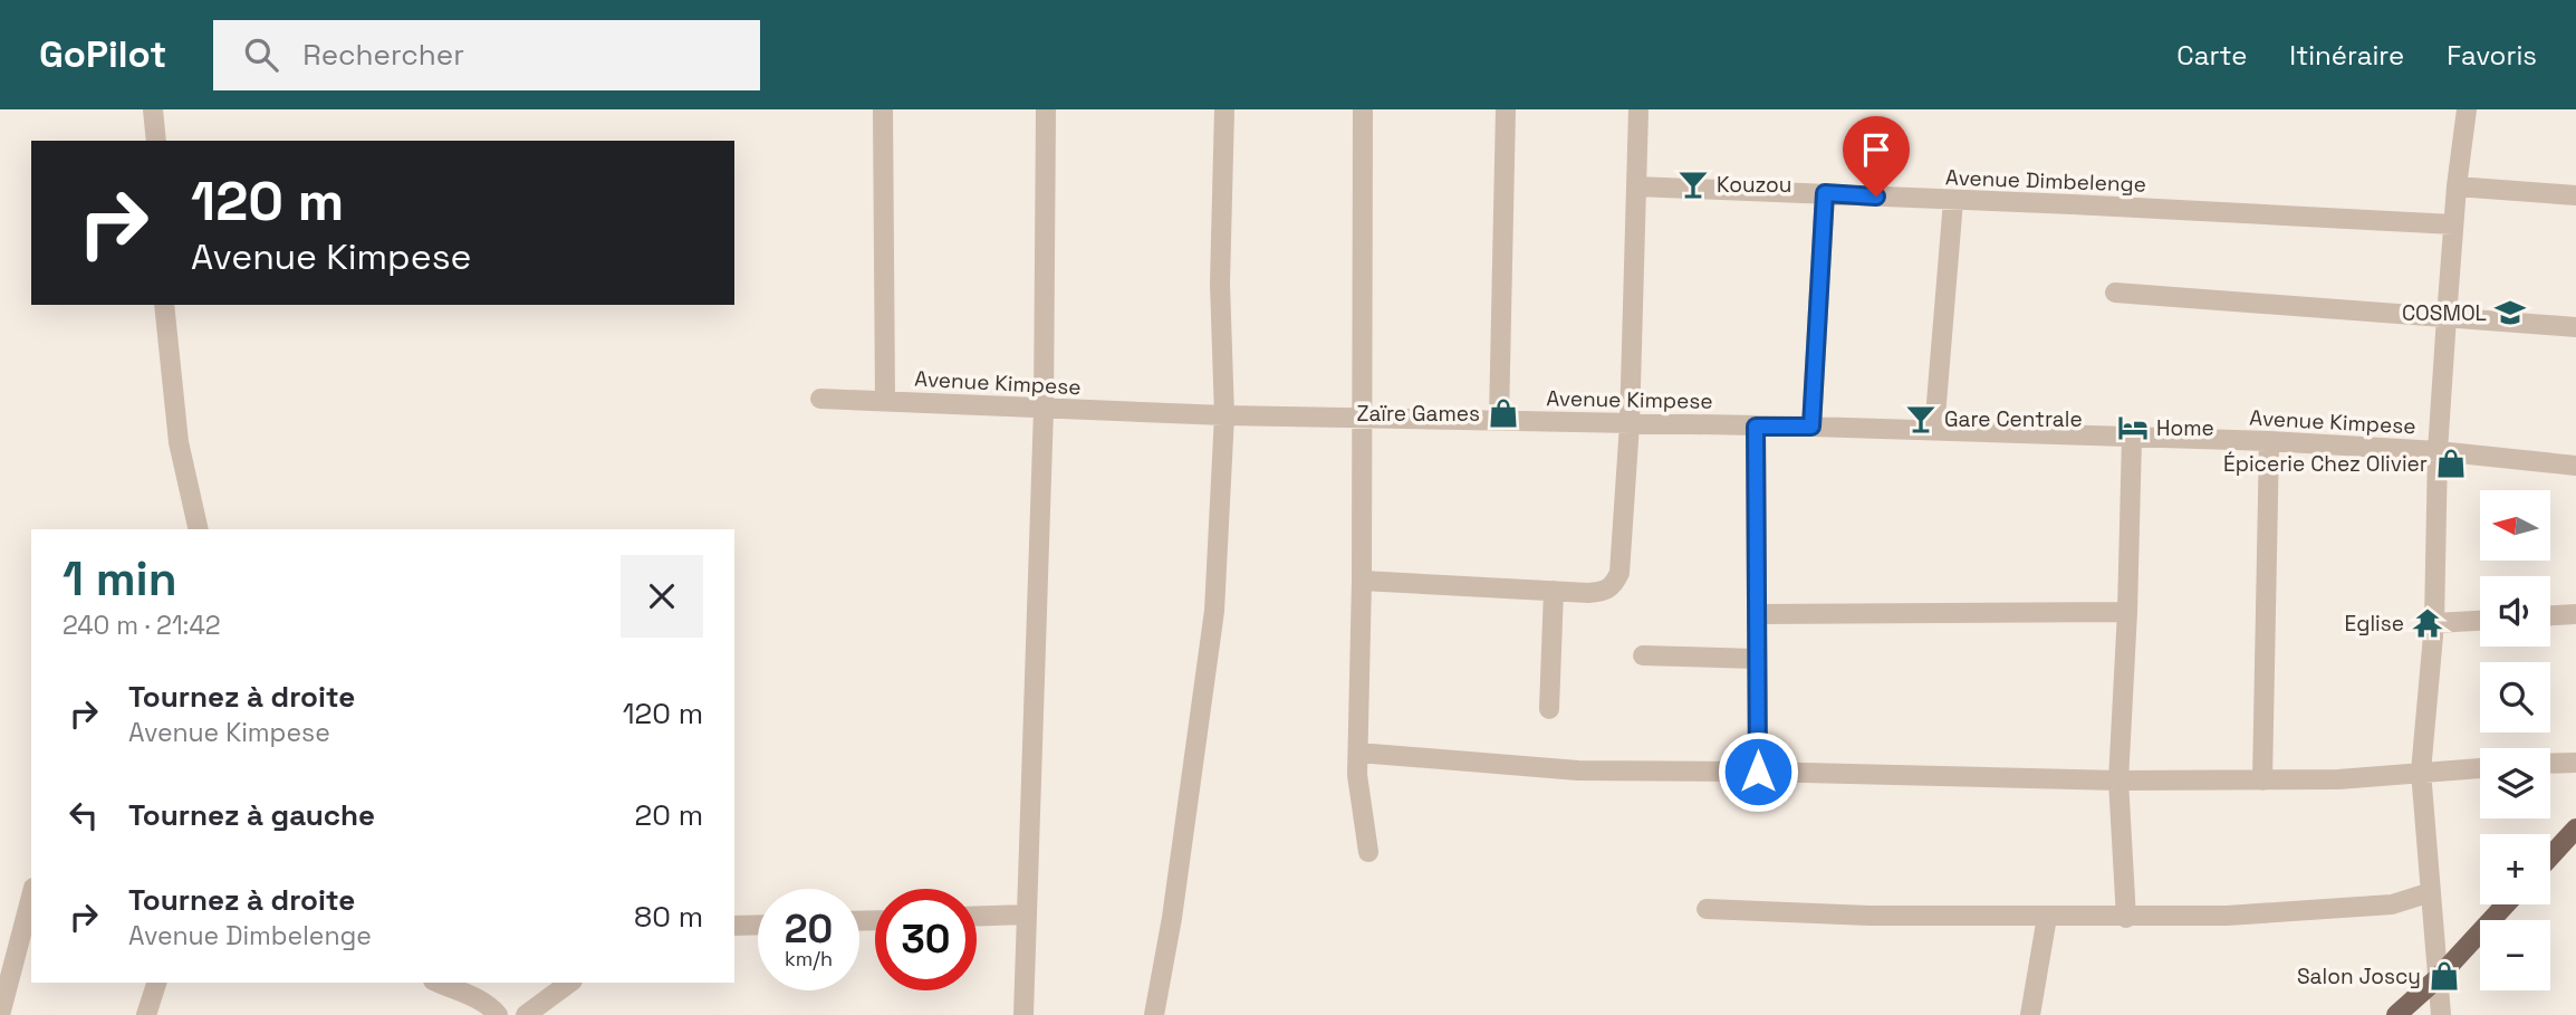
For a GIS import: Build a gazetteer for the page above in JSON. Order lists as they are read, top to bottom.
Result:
{
  "streets": {
    "street": ["Avenue Dimbelenge", "Avenue Kimpese"]
  },
  "places": {
    "bar": ["Kouzou", "Gare Centrale"],
    "school or university": ["COSMOL"],
    "shop": ["Zaïre Games", "Épicerie Chez Olivier", "Salon Joscy"],
    "hotel": ["Home"],
    "temple": ["Eglise"]
  },
  "north": "left",
  "page": {
    "header": "GoPilot",
    "search": "Rechercher",
    "nav": ["Carte", "Itinéraire", "Favoris"],
    "turn": ["120 m", "Avenue Kimpese"],
    "map_buttons": ["+", "−"],
    "heading": ["1 min", "240 m · 21:42"],
    "list": [
      {
        "name": "Tournez à droite",
        "note": "Avenue Kimpese",
        "value": "120 m"
      },
      {
        "name": "Tournez à gauche",
        "value": "20 m"
      },
      {
        "name": "Tournez à droite",
        "note": "Avenue Dimbelenge",
        "value": "80 m"
      }
    ],
    "speed": "20 km/h",
    "limit": "30"
  }
}
